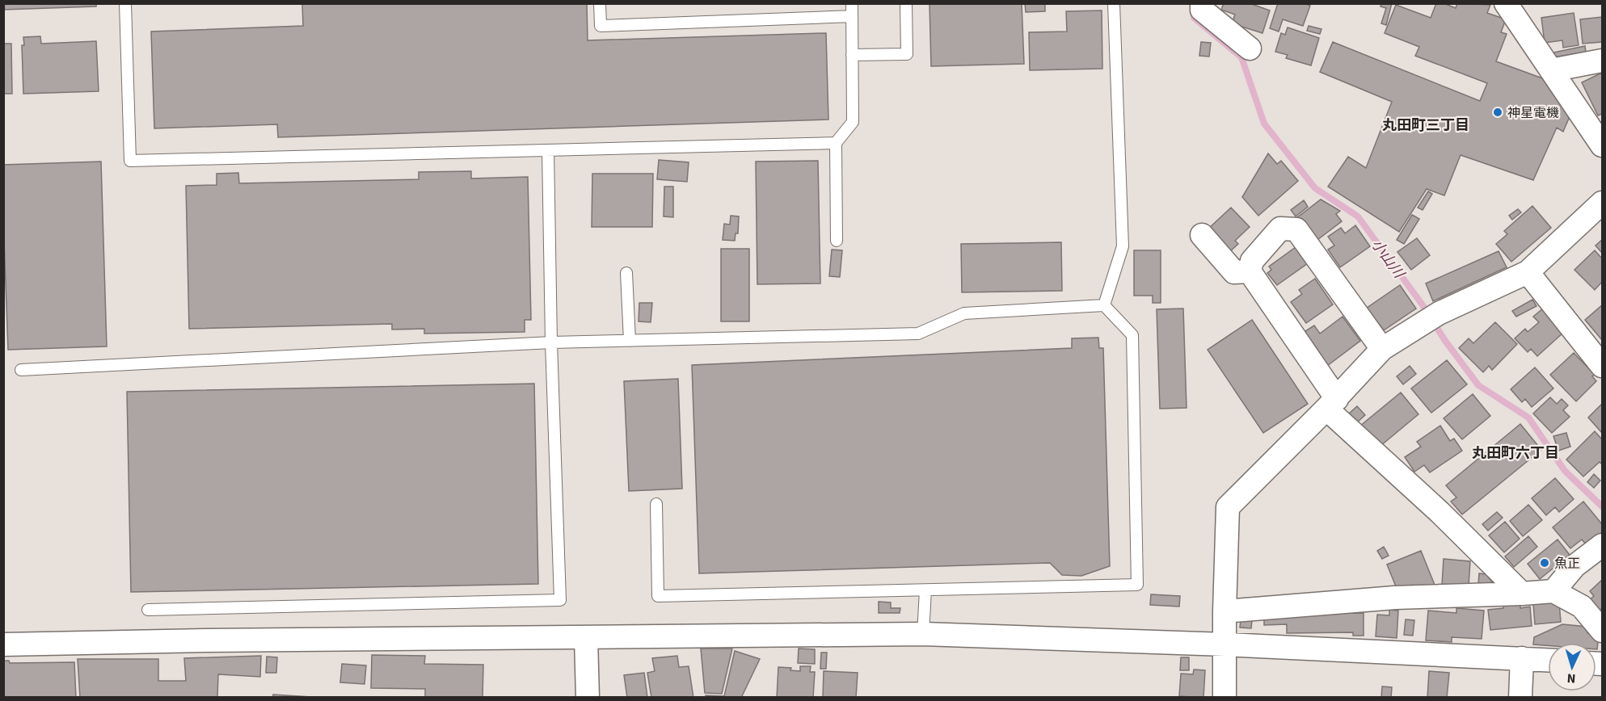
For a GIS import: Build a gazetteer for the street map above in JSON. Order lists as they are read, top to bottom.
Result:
{
  "districts": ["丸田町三丁目", "丸田町六丁目"],
  "water": ["小山川"],
  "places": ["神星電機", "魚正"],
  "north": "bottom"
}
